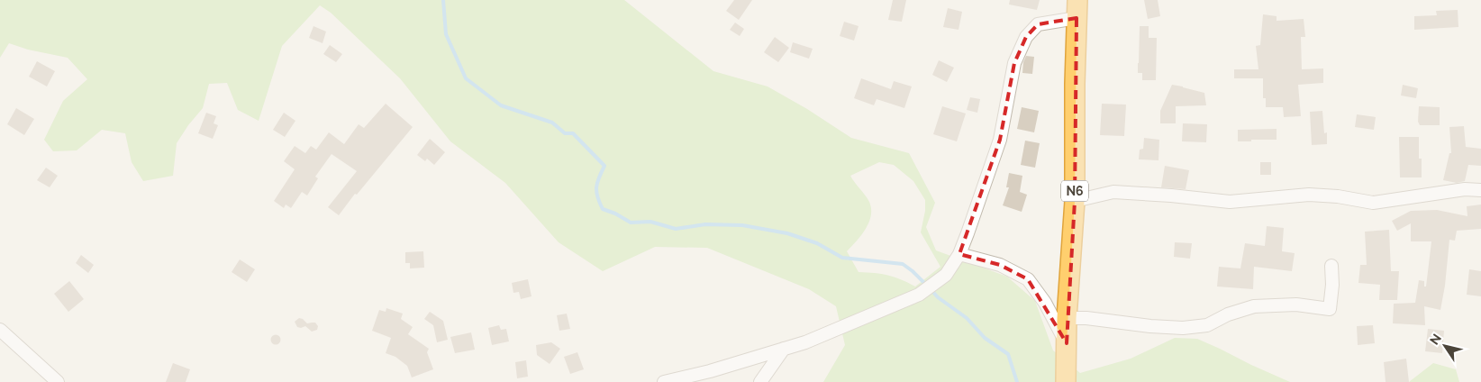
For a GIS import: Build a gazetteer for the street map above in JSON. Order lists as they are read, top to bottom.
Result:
{
  "streets": {
    "highway": ["N6"]
  },
  "north": "top left"
}
